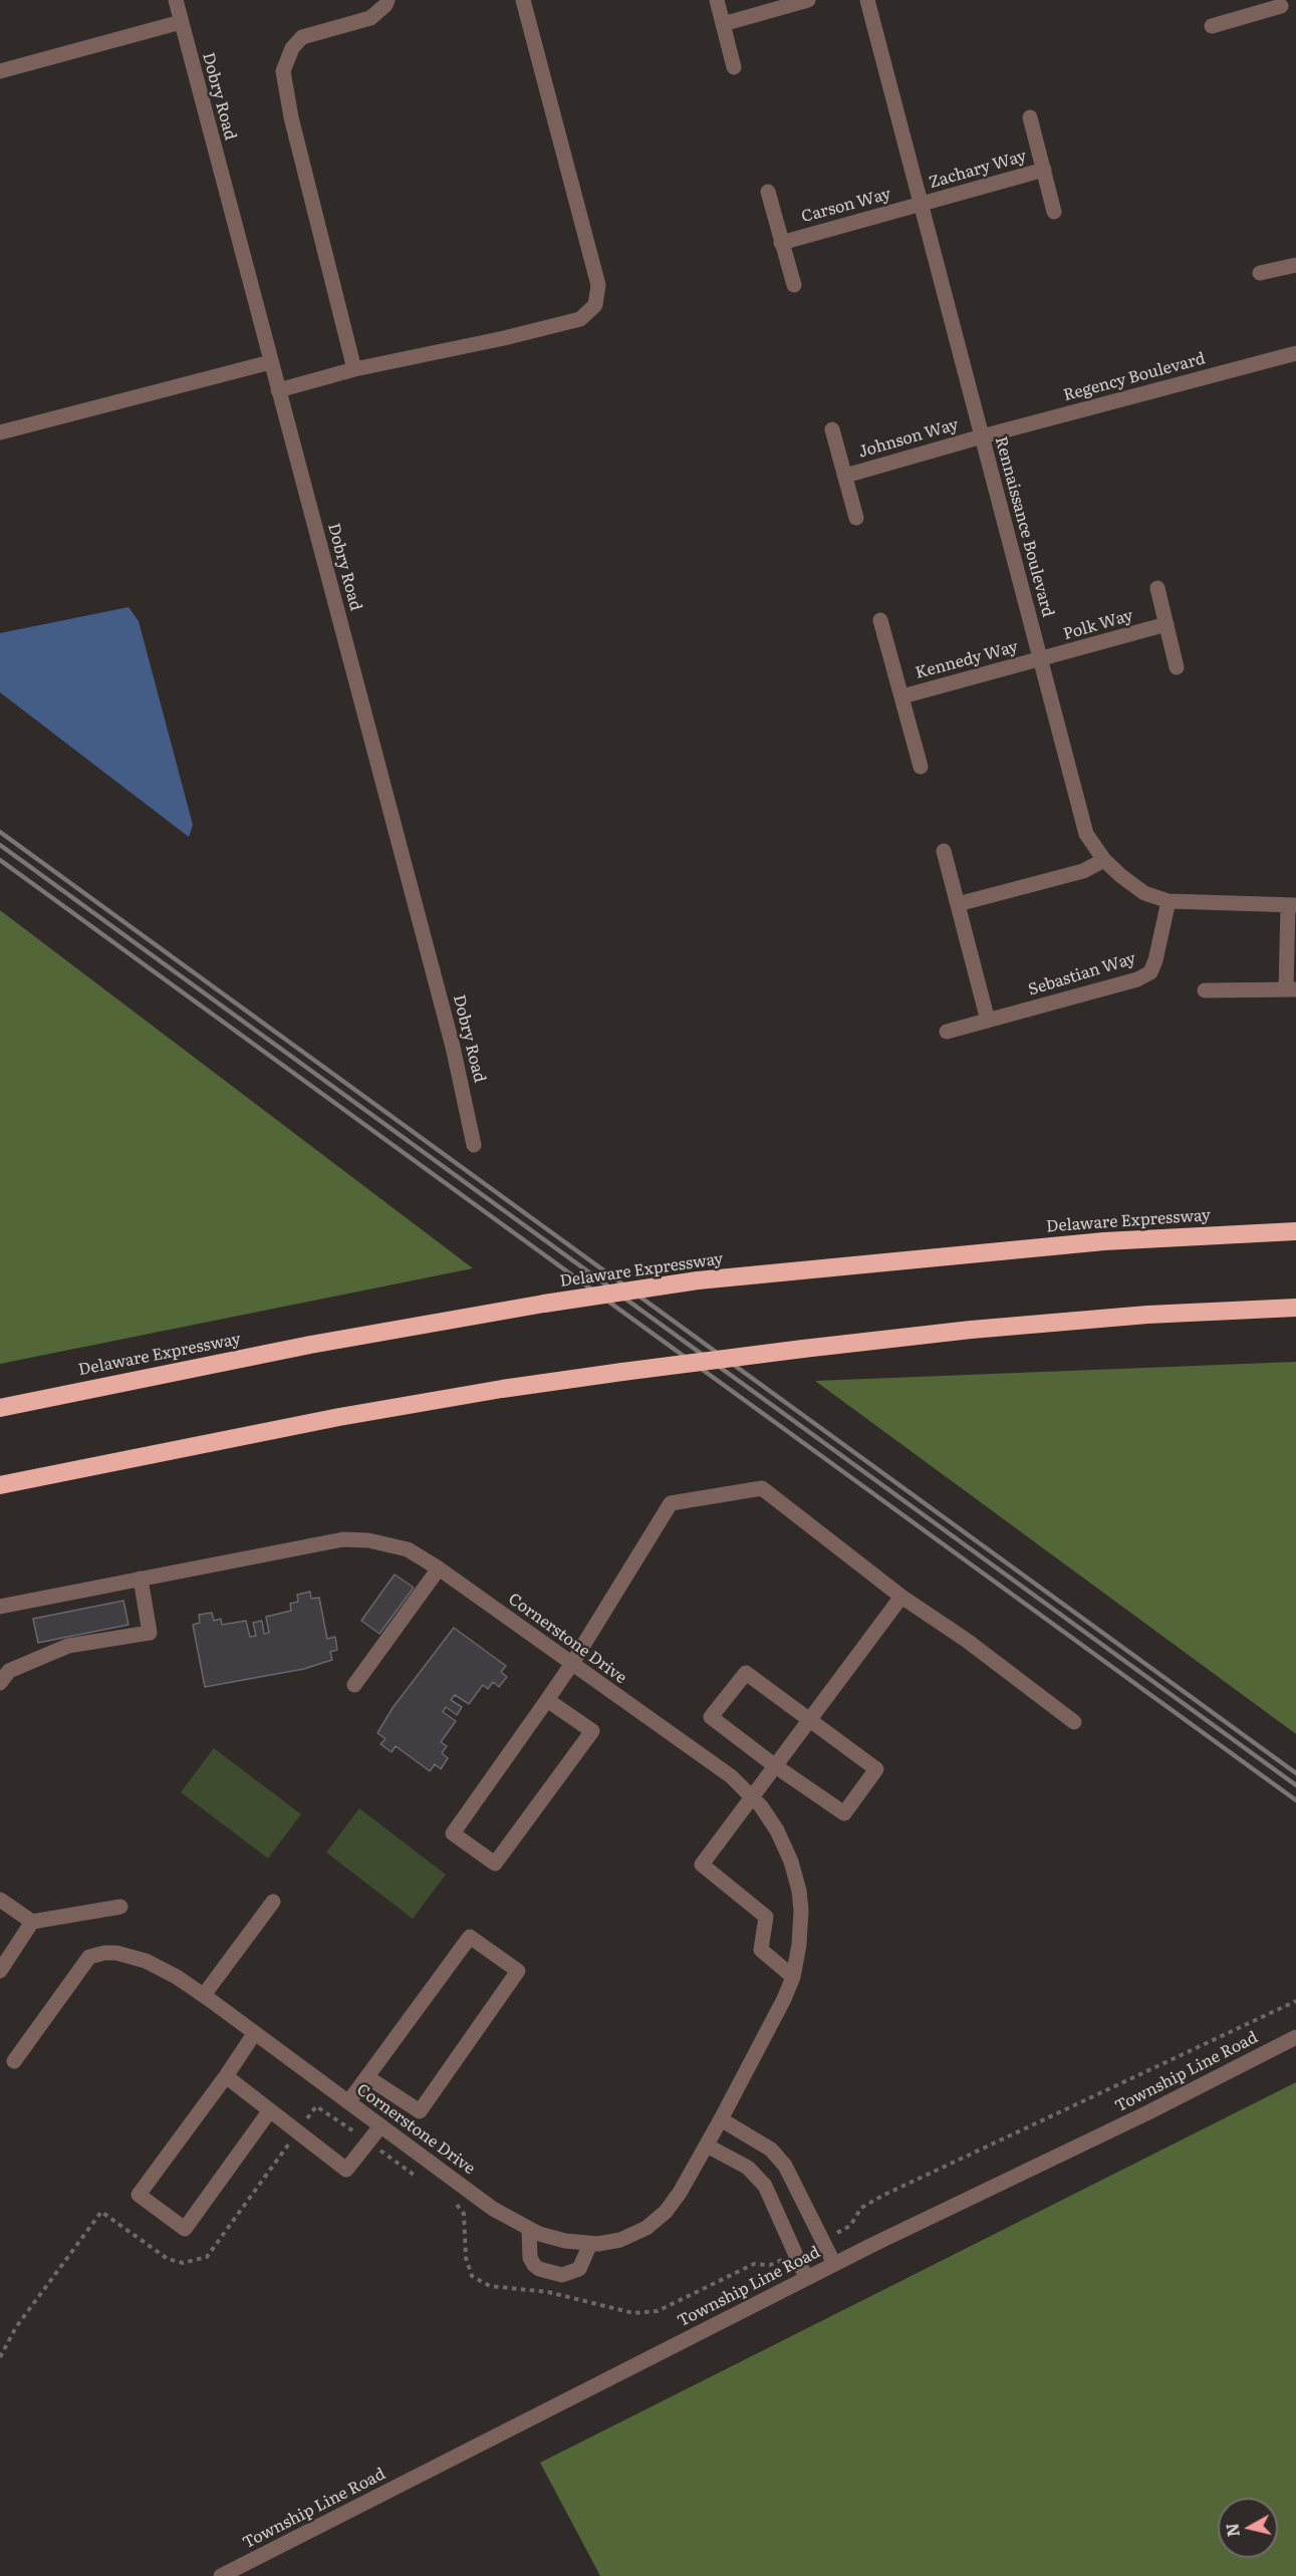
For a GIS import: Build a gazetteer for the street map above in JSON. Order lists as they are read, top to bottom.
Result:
{
  "streets": {
    "highway": ["Delaware Expressway"],
    "street": [
      "Dobry Road",
      "Zachary Way",
      "Carson Way",
      "Regency Boulevard",
      "Johnson Way",
      "Rennaissance Boulevard",
      "Polk Way",
      "Kennedy Way",
      "Sebastian Way",
      "Cornerstone Drive",
      "Township Line Road"
    ]
  },
  "crossings": [
    ["Zachary Way", "Carson Way"],
    ["Zachary Way", "Rennaissance Boulevard"],
    ["Carson Way", "Rennaissance Boulevard"],
    ["Regency Boulevard", "Johnson Way"],
    ["Regency Boulevard", "Rennaissance Boulevard"],
    ["Johnson Way", "Rennaissance Boulevard"],
    ["Rennaissance Boulevard", "Polk Way"],
    ["Rennaissance Boulevard", "Kennedy Way"],
    ["Rennaissance Boulevard", "Sebastian Way"],
    ["Polk Way", "Kennedy Way"]
  ],
  "north": "left"
}
